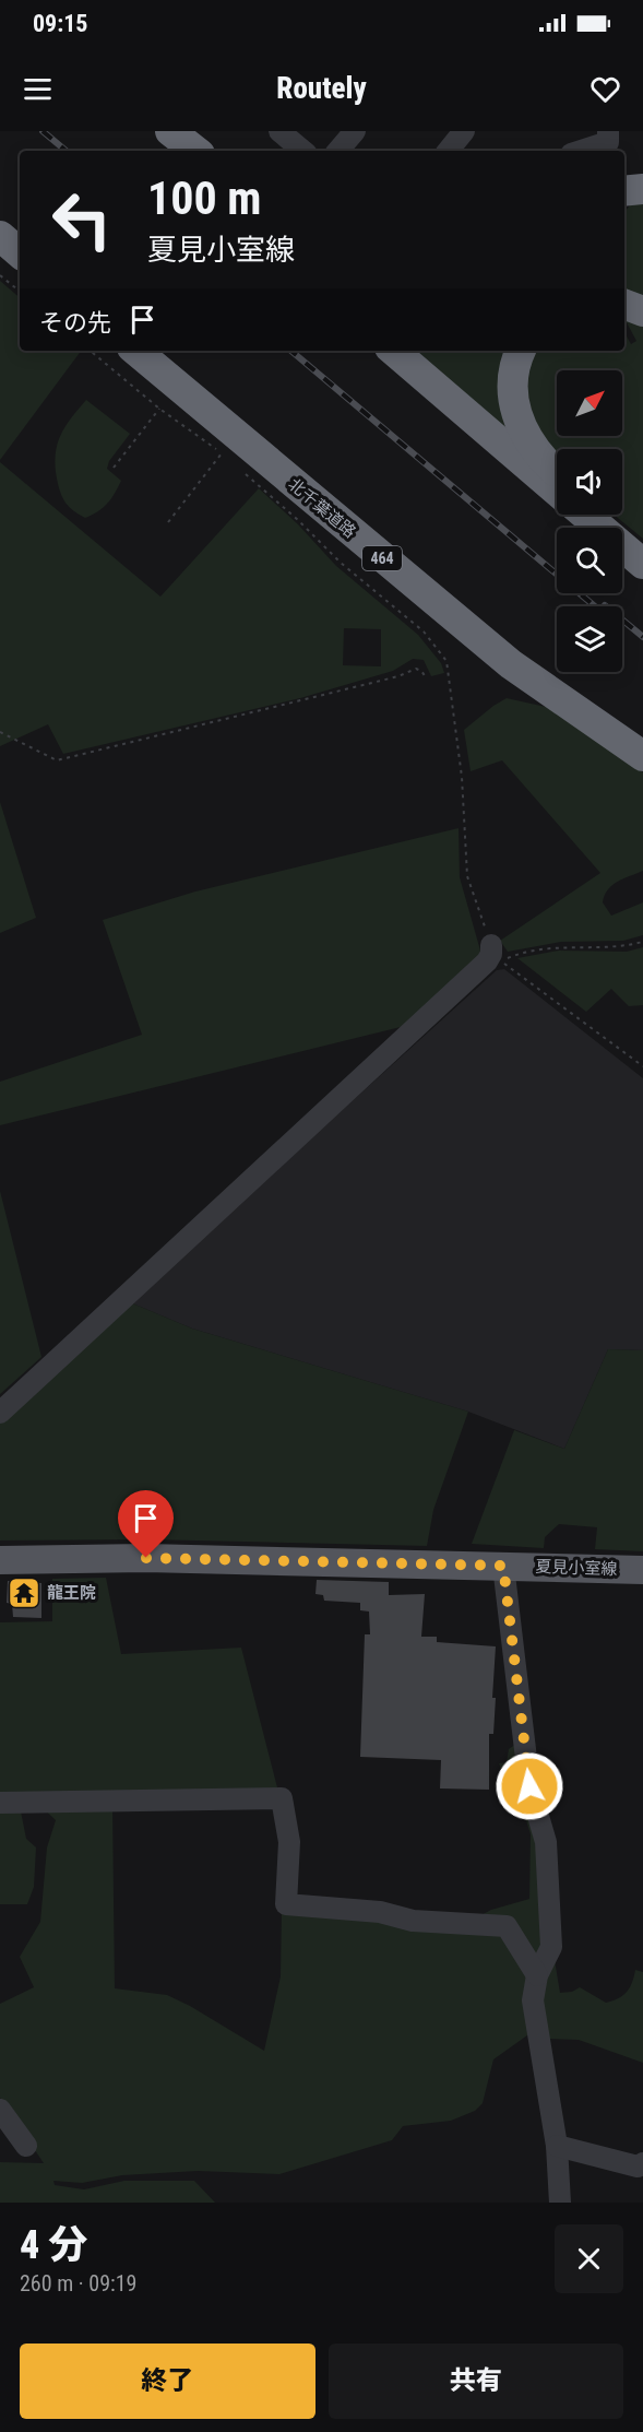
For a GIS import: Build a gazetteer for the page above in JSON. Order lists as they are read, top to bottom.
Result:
{
  "streets": {
    "highway": ["北千葉道路", "464"],
    "main road": ["夏見小室線"]
  },
  "places": {
    "temple": ["龍王院"]
  },
  "north": "top right",
  "page": {
    "status": "09:15",
    "header": "Routely",
    "turn": ["100 m", "夏見小室線"],
    "then": "その先",
    "heading": ["4 分", "260 m · 09:19"],
    "buttons": ["終了", "共有"]
  }
}
